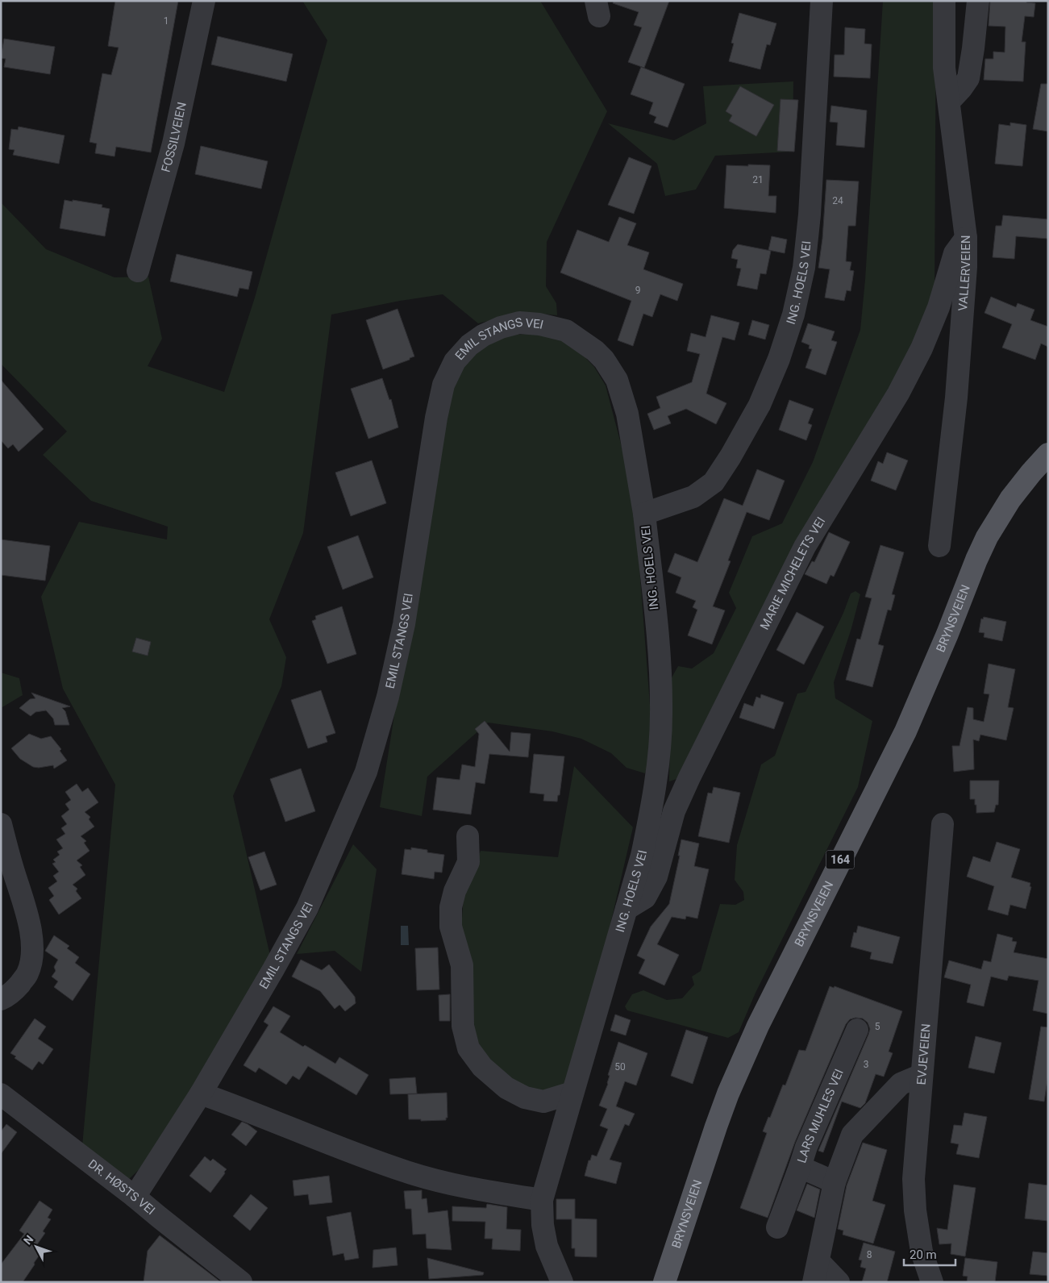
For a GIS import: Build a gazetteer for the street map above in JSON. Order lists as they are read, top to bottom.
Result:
{
  "streets": {
    "main road": ["BRYNSVEIEN", "164"],
    "street": [
      "FOSSILVEIEN",
      "VALLERVEIEN",
      "ING. HOELS VEI",
      "EMIL STANGS VEI",
      "MARIE MICHELETS VEI",
      "EVJEVEIEN",
      "LARS MUHLES VEI",
      "DR. HØSTS VEI"
    ]
  },
  "crossings": [
    ["VALLERVEIEN", "MARIE MICHELETS VEI"],
    ["ING. HOELS VEI", "EMIL STANGS VEI"],
    ["ING. HOELS VEI", "MARIE MICHELETS VEI"],
    ["EMIL STANGS VEI", "DR. HØSTS VEI"]
  ],
  "house_numbers": [
    "1",
    "21",
    "24",
    "9",
    "5",
    "3",
    "50",
    "8"
  ],
  "scale_bar": "20 m",
  "north": "top left"
}
